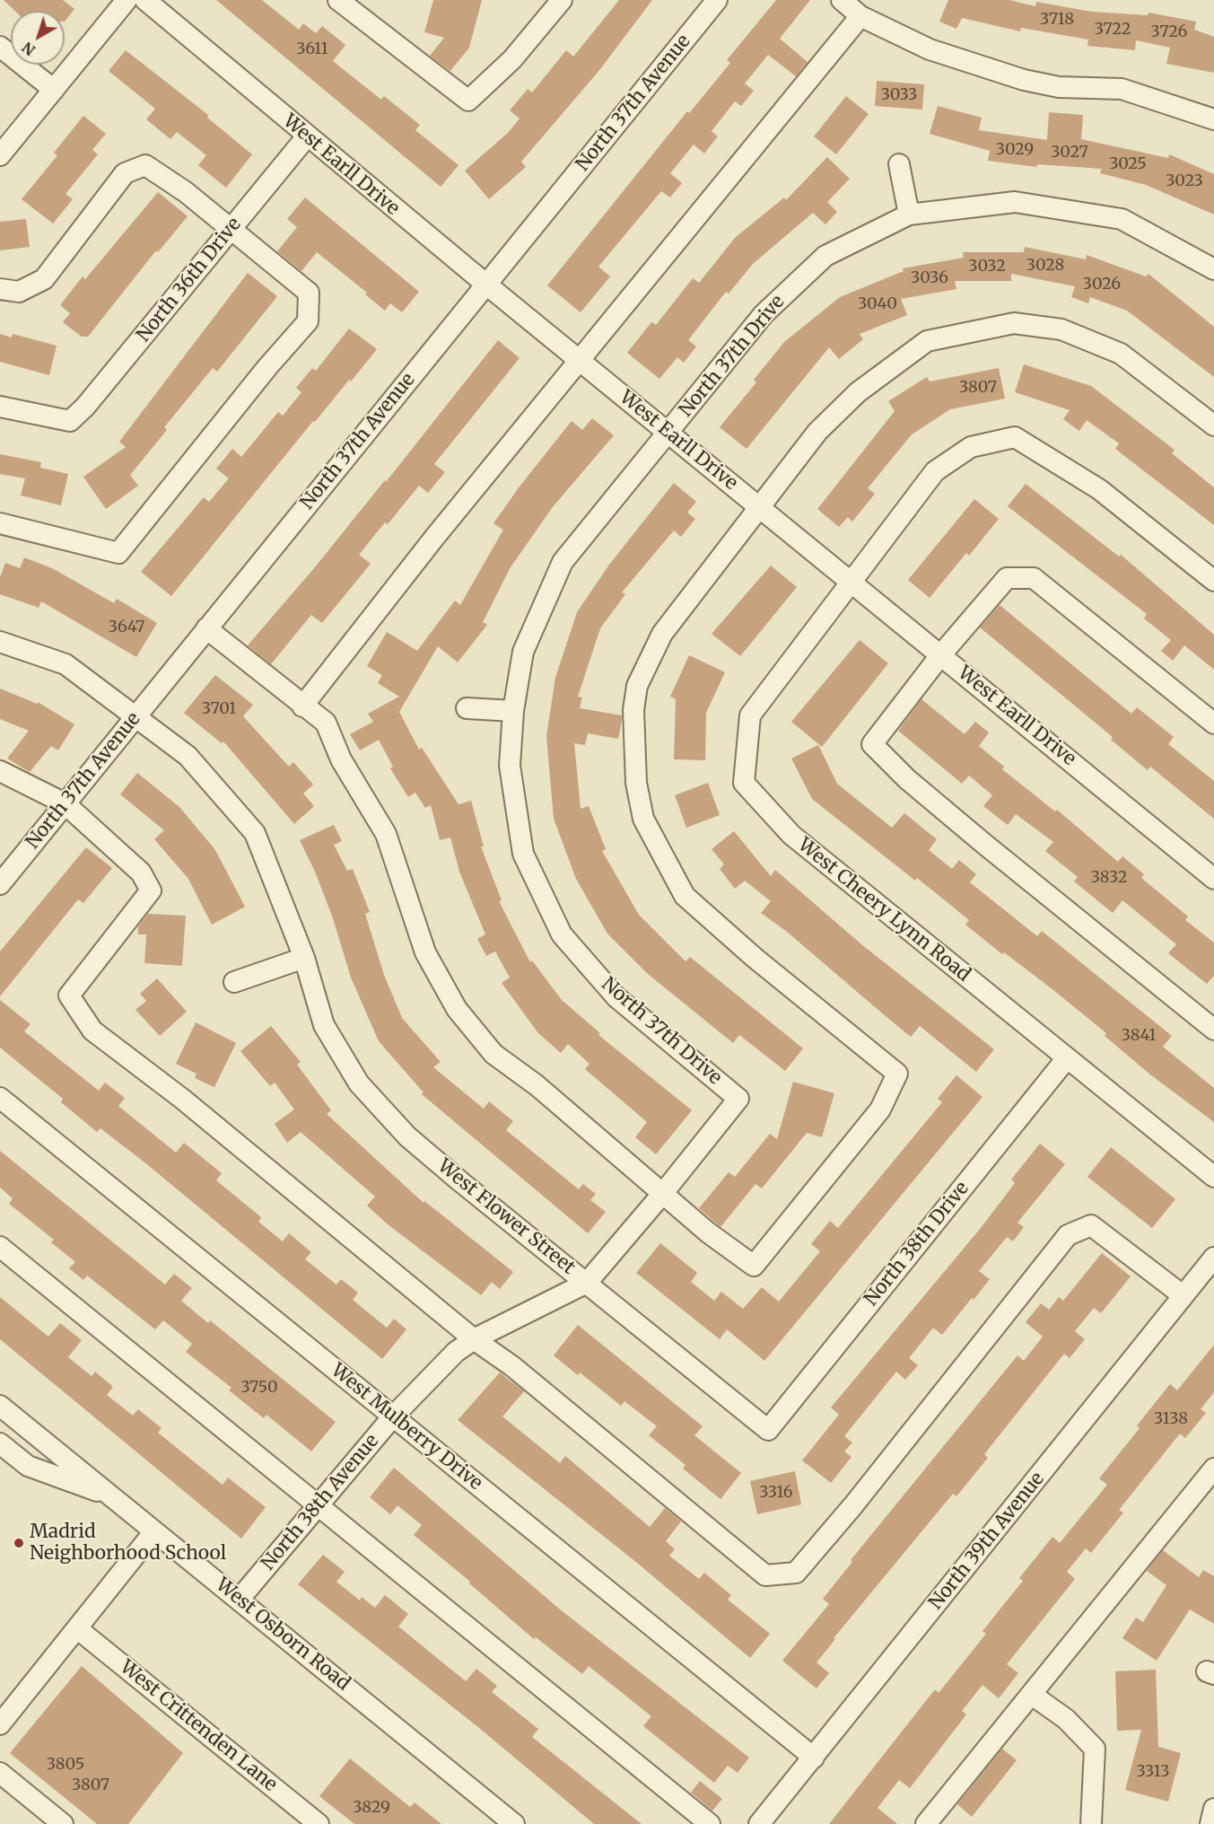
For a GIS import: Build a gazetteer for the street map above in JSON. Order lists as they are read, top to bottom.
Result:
{
  "streets": {
    "street": [
      "North 37th Avenue",
      "West Earll Drive",
      "North 36th Drive",
      "North 37th Drive",
      "West Cheery Lynn Road",
      "West Flower Street",
      "North 38th Drive",
      "West Mulberry Drive",
      "North 38th Avenue",
      "North 39th Avenue",
      "West Osborn Road",
      "West Crittenden Lane"
    ]
  },
  "crossings": [
    ["North 37th Avenue", "West Earll Drive"],
    ["North 37th Avenue", "West Flower Street"],
    ["West Earll Drive", "North 36th Drive"],
    ["West Earll Drive", "North 37th Drive"],
    ["West Earll Drive", "West Cheery Lynn Road"],
    ["North 37th Drive", "West Flower Street"],
    ["North 37th Drive", "North 38th Avenue"],
    ["West Cheery Lynn Road", "North 38th Drive"],
    ["West Flower Street", "North 38th Drive"],
    ["West Flower Street", "North 38th Avenue"],
    ["West Mulberry Drive", "North 38th Avenue"],
    ["West Mulberry Drive", "North 39th Avenue"],
    ["North 38th Avenue", "West Osborn Road"]
  ],
  "places": ["Madrid Neighborhood School"],
  "house_numbers": [
    "3718",
    "3722",
    "3726",
    "3611",
    "3033",
    "3029",
    "3027",
    "3025",
    "3023",
    "3028",
    "3032",
    "3036",
    "3026",
    "3040",
    "3807",
    "3647",
    "3701",
    "3832",
    "3841",
    "3750",
    "3138",
    "3316",
    "3805",
    "3313",
    "3807",
    "3829"
  ],
  "north": "bottom left"
}
